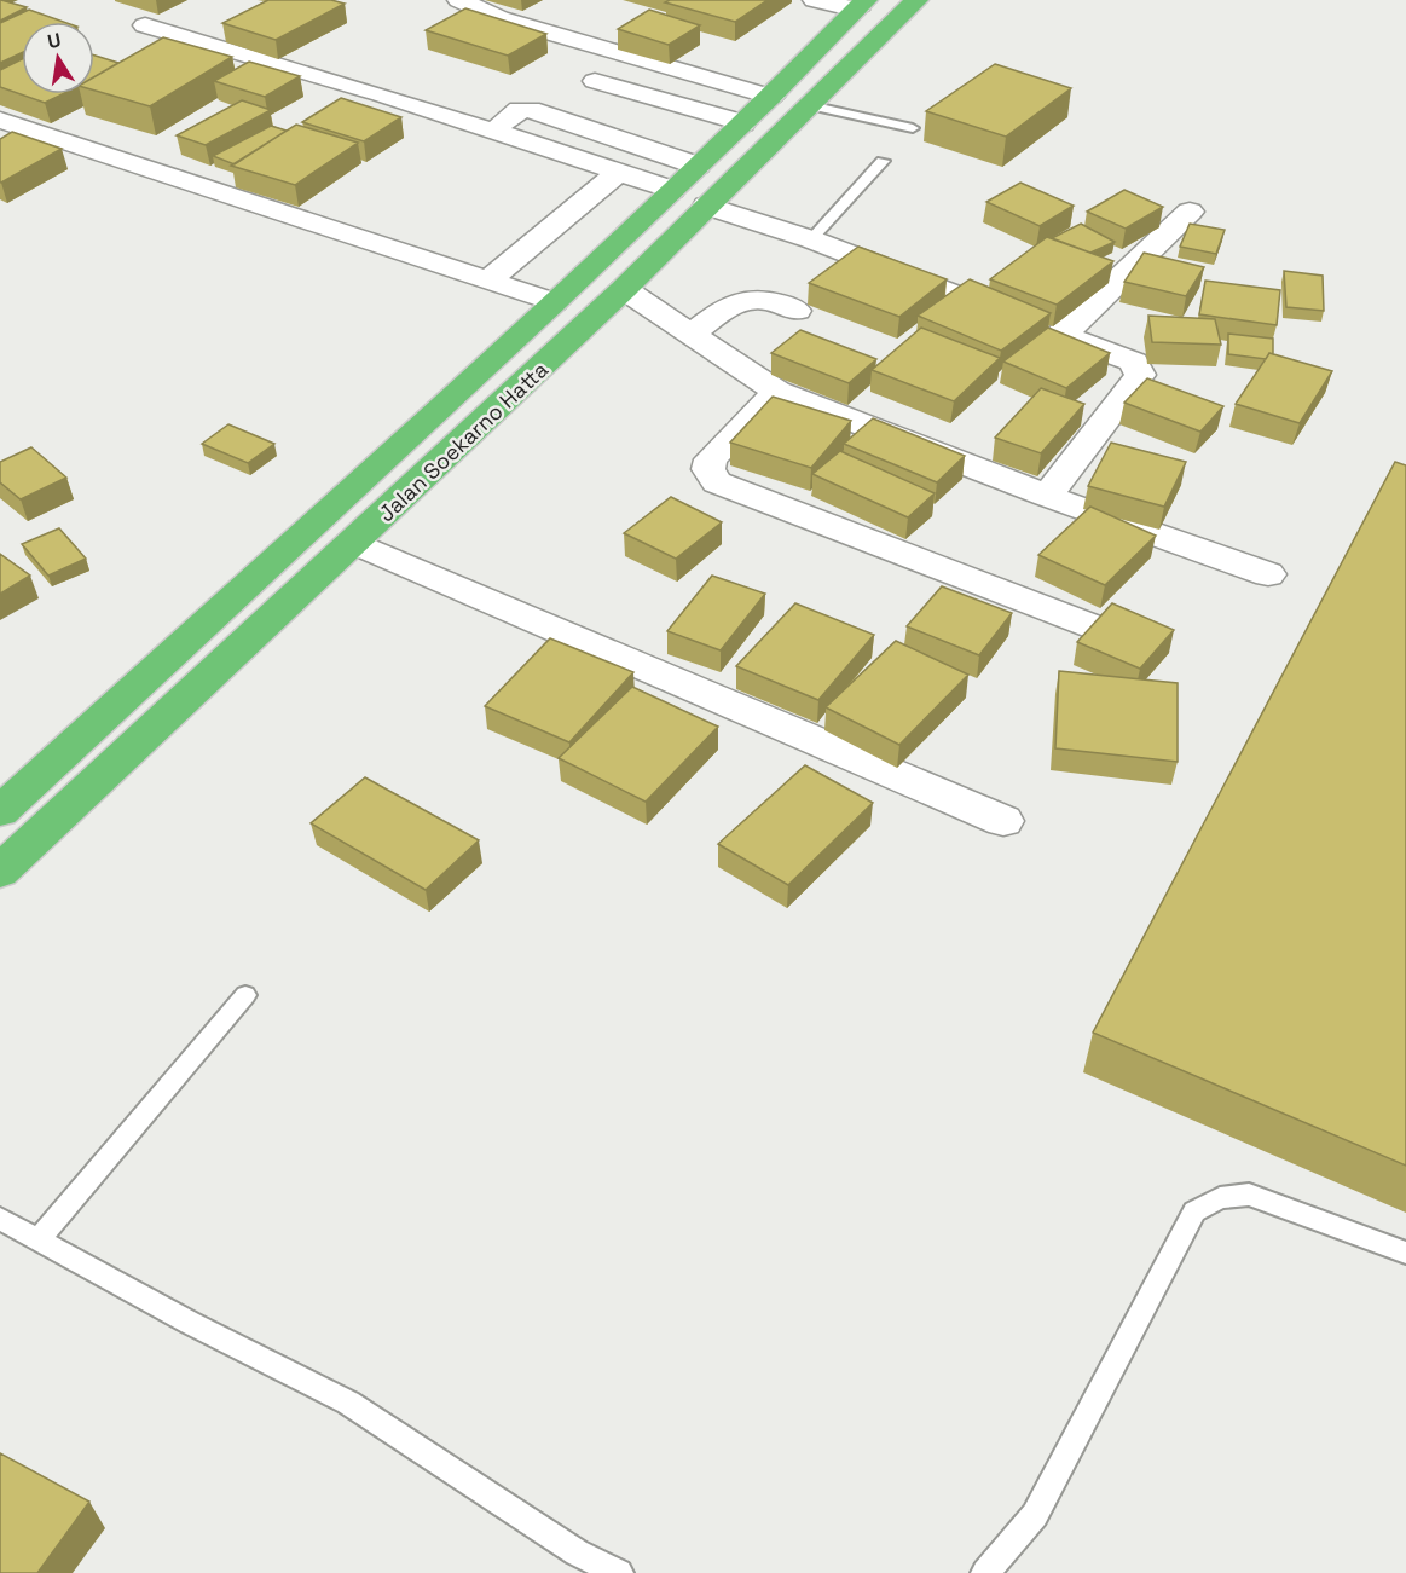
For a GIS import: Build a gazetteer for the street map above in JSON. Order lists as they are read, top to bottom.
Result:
{
  "streets": {
    "highway": ["Jalan Soekarno Hatta"]
  },
  "north": "top"
}
